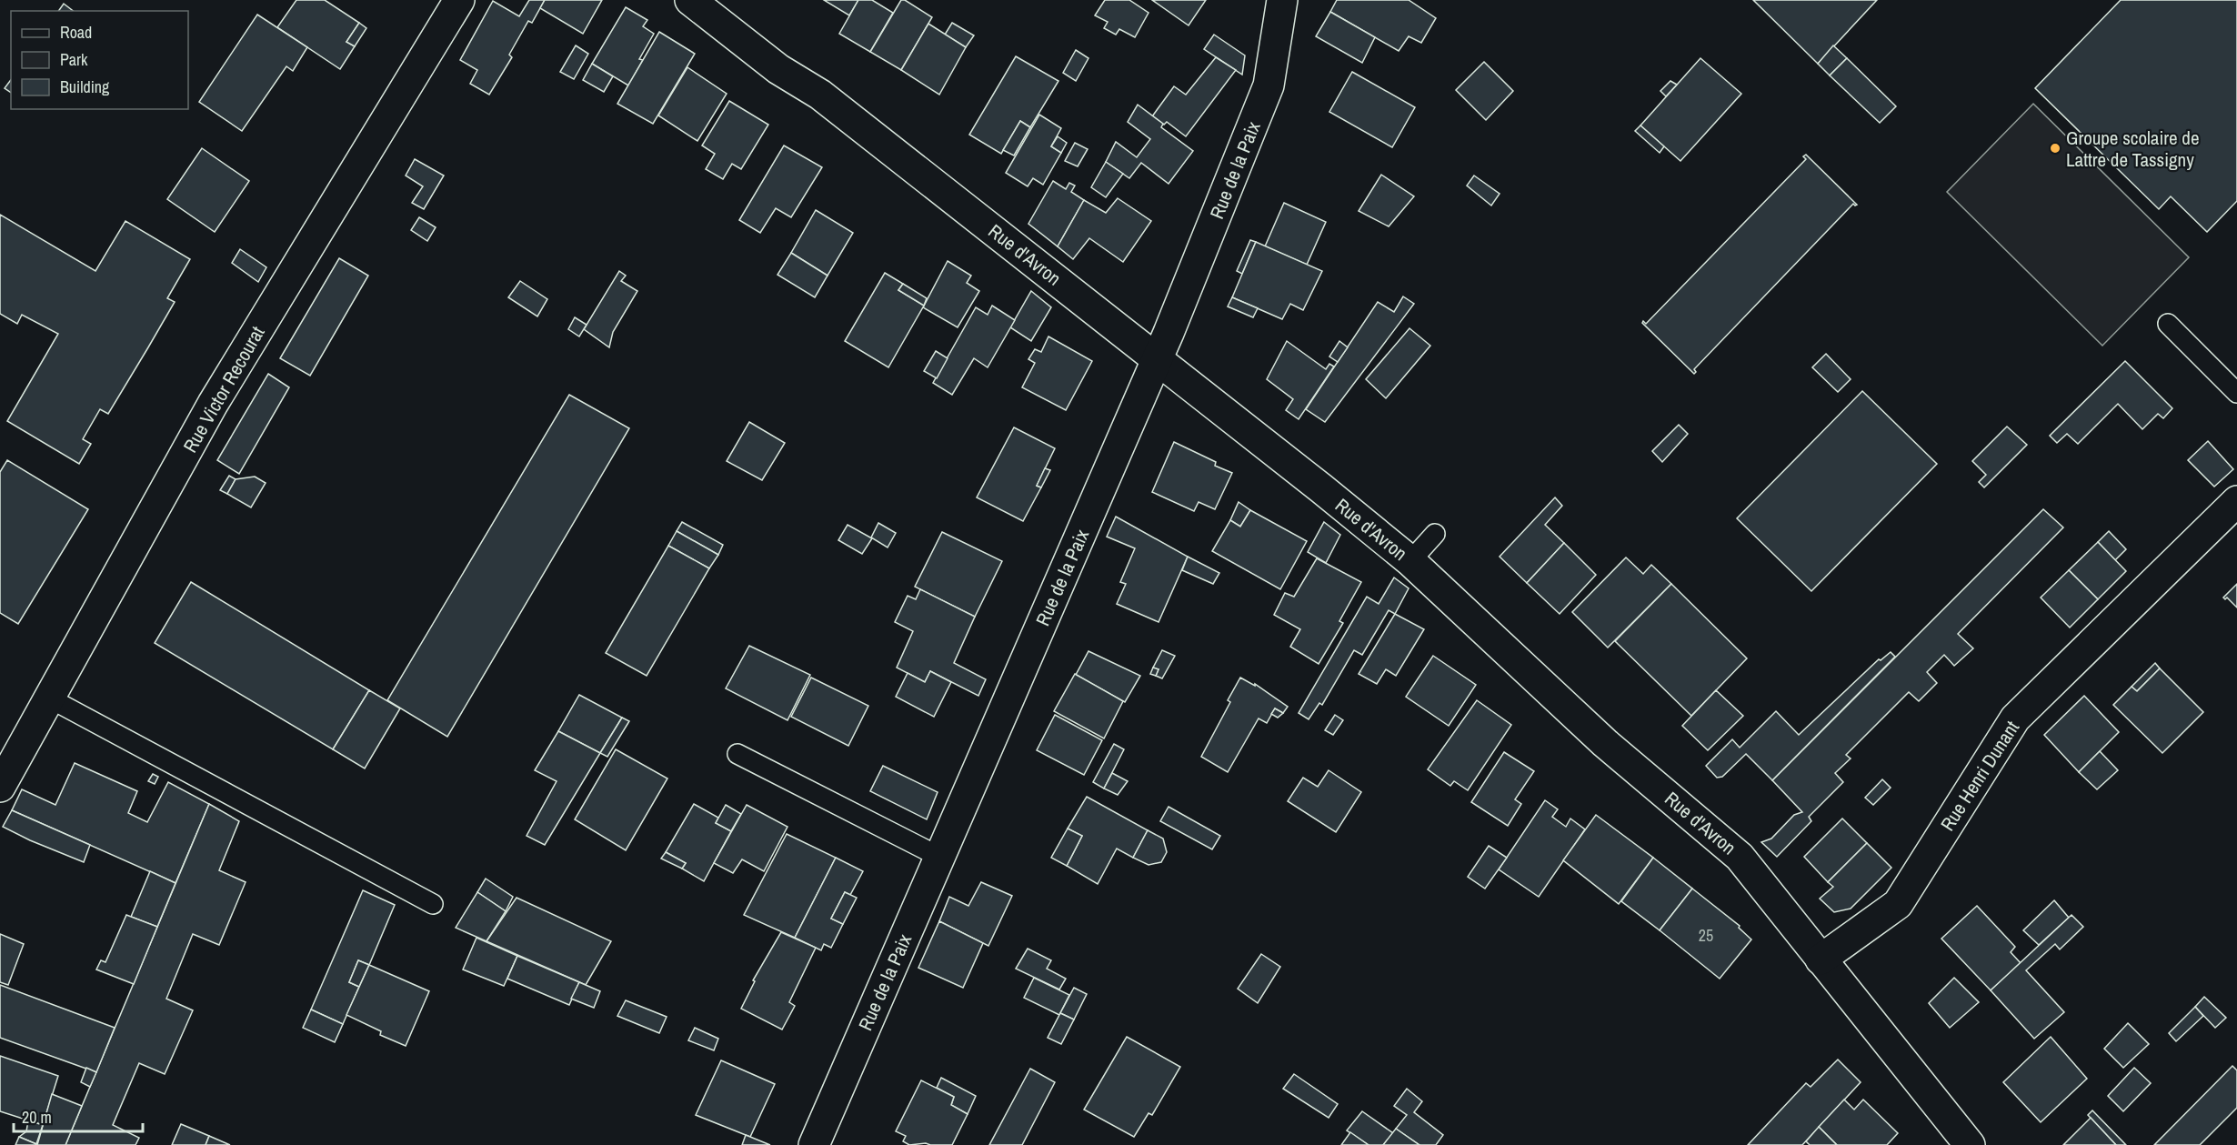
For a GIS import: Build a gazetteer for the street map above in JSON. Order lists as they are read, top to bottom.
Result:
{
  "streets": {
    "street": [
      "Rue de la Paix",
      "Rue d'Avron",
      "Rue Victor Recourat",
      "Rue Henri Dunant"
    ]
  },
  "crossings": [
    ["Rue de la Paix", "Rue d'Avron"],
    ["Rue d'Avron", "Rue Henri Dunant"]
  ],
  "places": ["Groupe scolaire de Lattre de Tassigny"],
  "house_numbers": ["25"],
  "legend": ["Road", "Park", "Building"],
  "scale_bar": "20 m"
}
